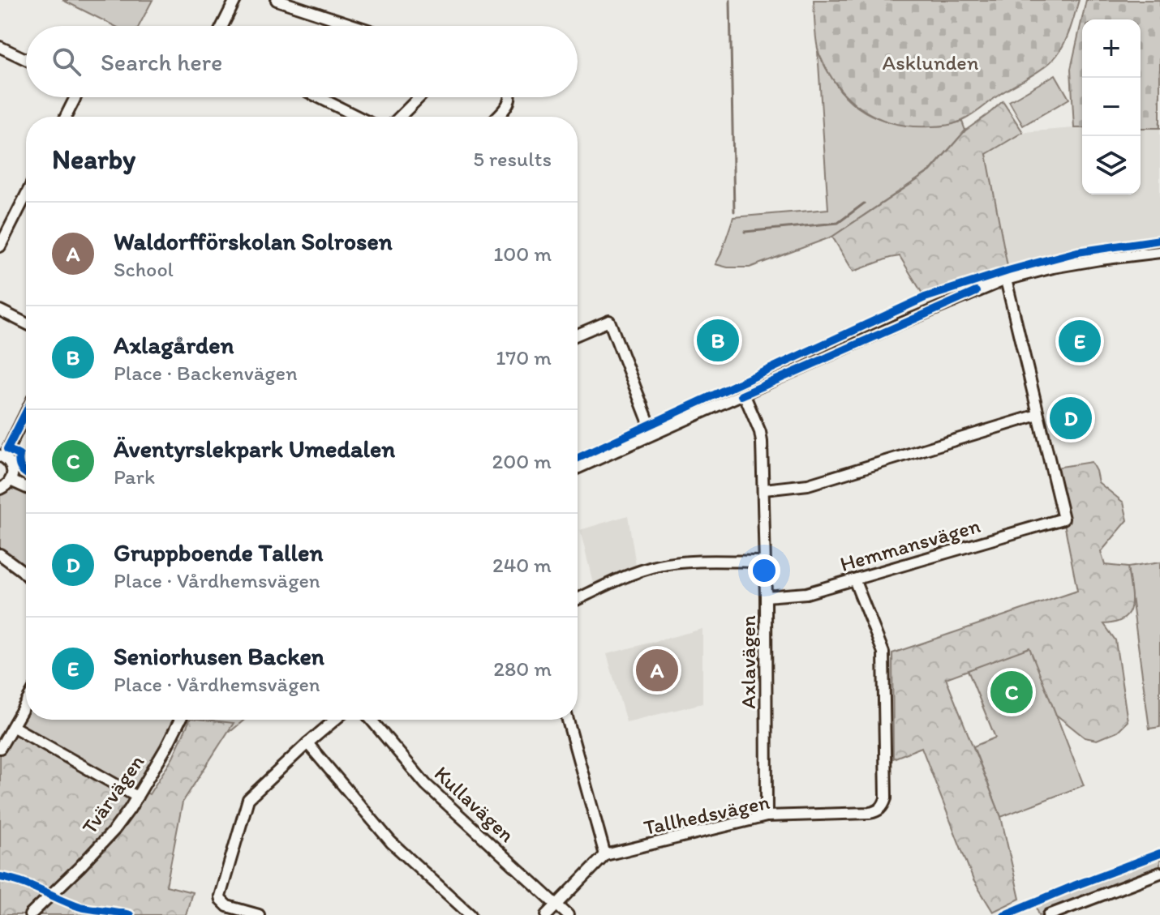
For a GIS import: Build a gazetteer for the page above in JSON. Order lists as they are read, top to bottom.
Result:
{
  "streets": {
    "street": [
      "Hemmansvägen",
      "Axlavägen",
      "Tvärvägen",
      "Kullavägen",
      "Tallhedsvägen"
    ]
  },
  "crossings": [
    ["Hemmansvägen", "Axlavägen"],
    ["Hemmansvägen", "Tallhedsvägen"],
    ["Axlavägen", "Tallhedsvägen"]
  ],
  "parks": ["Asklunden"],
  "page": {
    "map_buttons": ["+", "−"],
    "search": "Search here",
    "heading": ["Nearby", "5 results"],
    "list": [
      {
        "mark": "A",
        "name": "Waldorfförskolan Solrosen",
        "note": "School",
        "value": "100 m"
      },
      {
        "mark": "B",
        "name": "Axlagården",
        "note": "Place · Backenvägen",
        "value": "170 m"
      },
      {
        "mark": "C",
        "name": "Äventyrslekpark Umedalen",
        "note": "Park",
        "value": "200 m"
      },
      {
        "mark": "D",
        "name": "Gruppboende Tallen",
        "note": "Place · Vårdhemsvägen",
        "value": "240 m"
      },
      {
        "mark": "E",
        "name": "Seniorhusen Backen",
        "note": "Place · Vårdhemsvägen",
        "value": "280 m"
      }
    ],
    "pins": [
      "B",
      "E",
      "D",
      "A",
      "C"
    ]
  }
}
